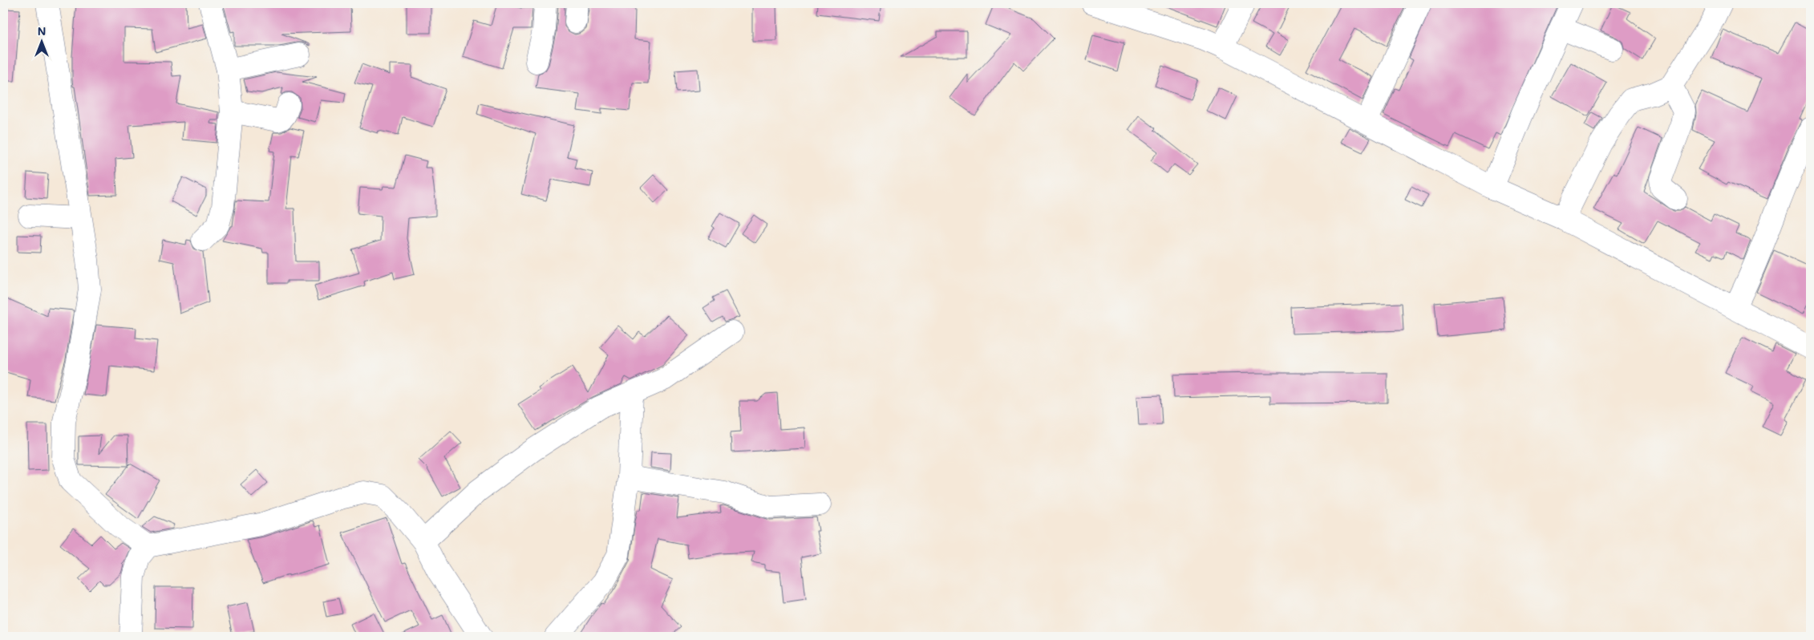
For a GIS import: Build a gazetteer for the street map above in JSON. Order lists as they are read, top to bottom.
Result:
{
  "north": "top"
}
